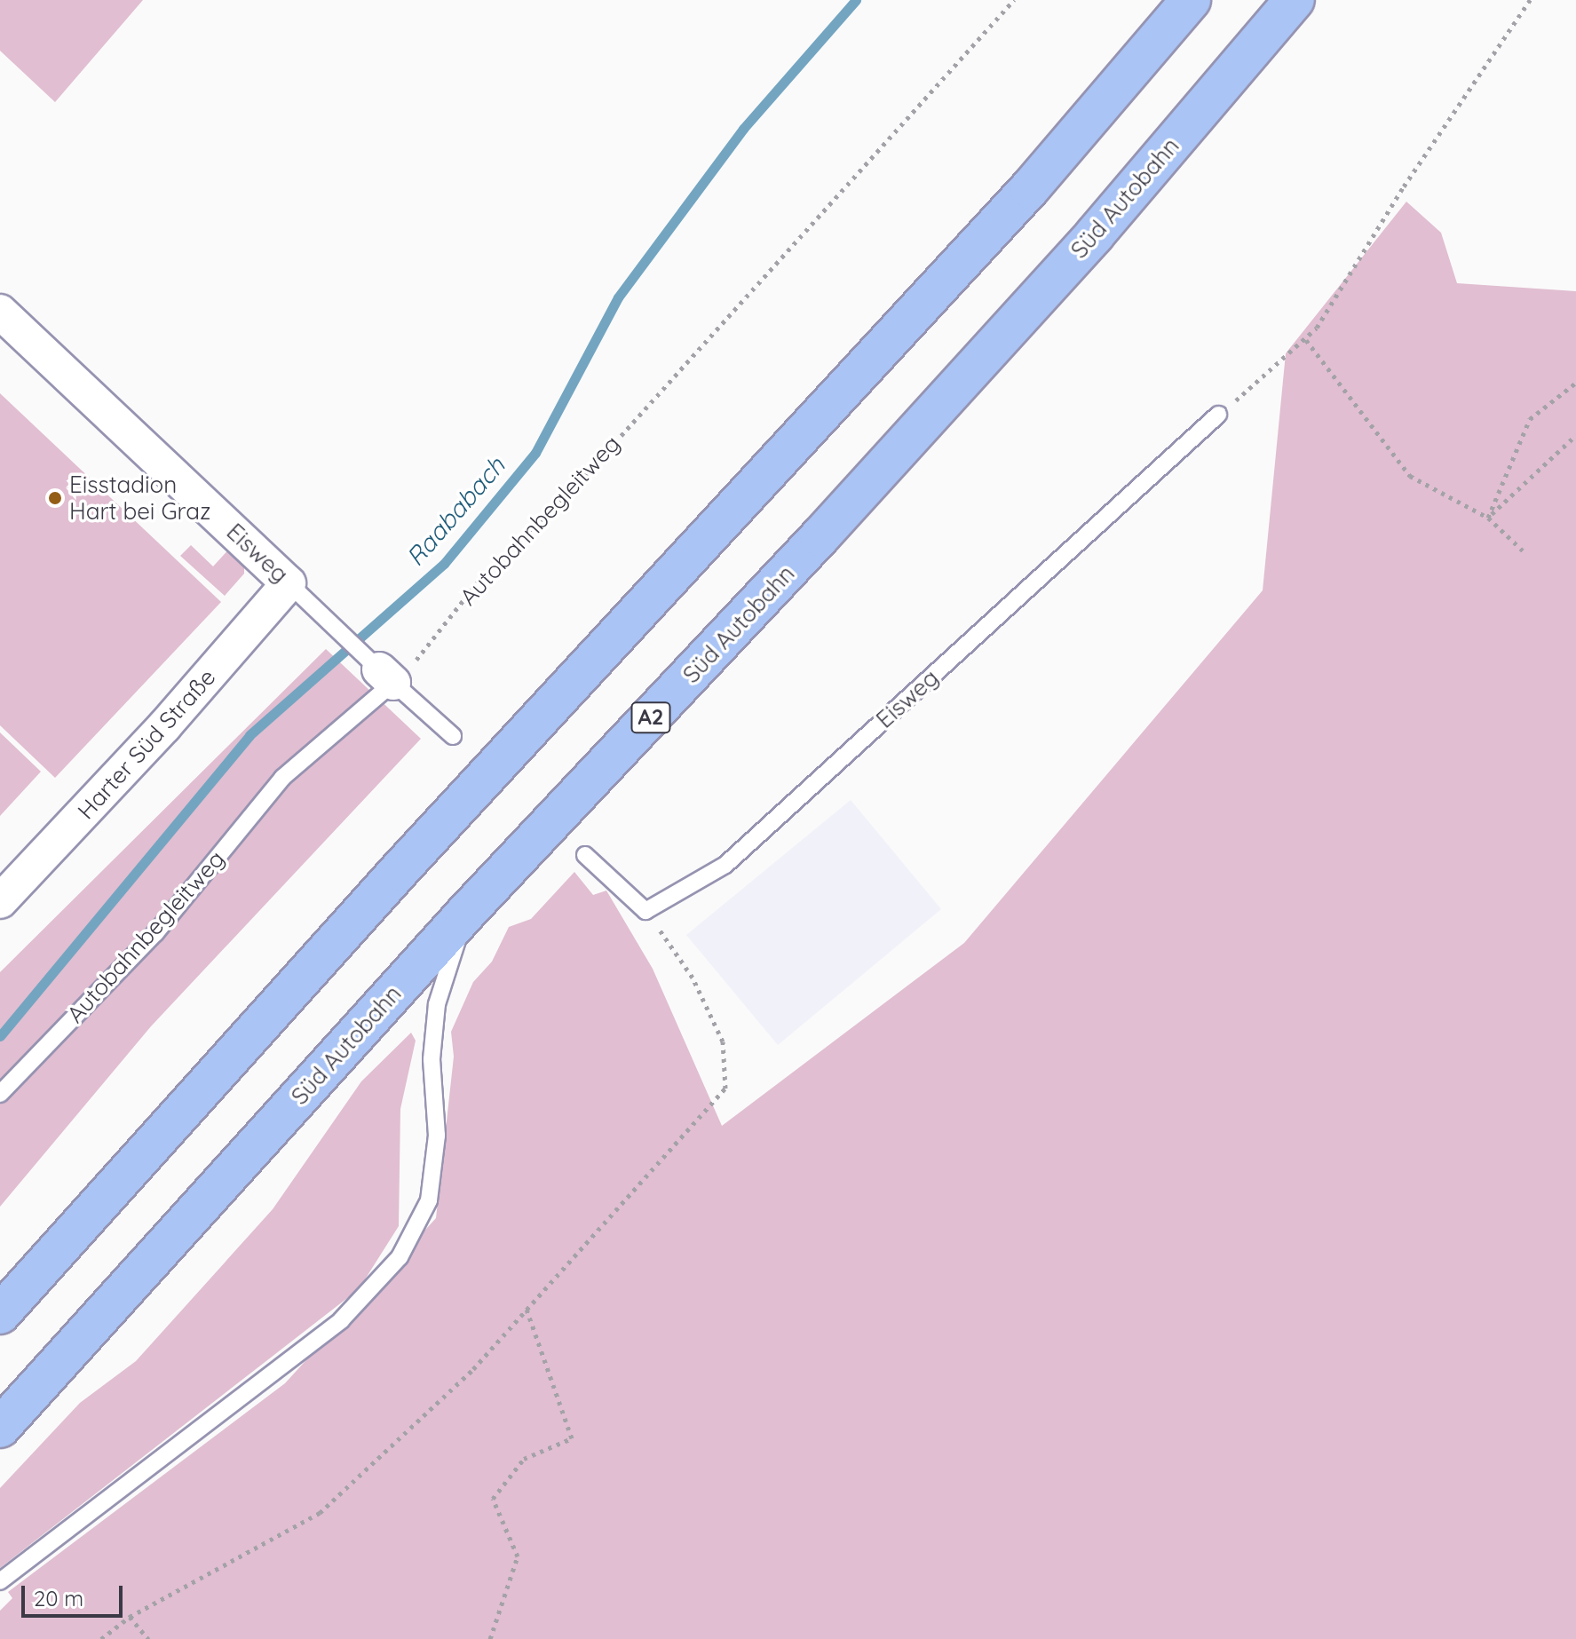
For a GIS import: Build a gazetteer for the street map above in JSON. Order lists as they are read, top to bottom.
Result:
{
  "streets": {
    "highway": ["Süd Autobahn", "A2"],
    "street": ["Eisweg", "Harter Süd Straße"],
    "lane": ["Autobahnbegleitweg"]
  },
  "crossings": [
    ["Autobahnbegleitweg", "Eisweg"],
    ["Eisweg", "Harter Süd Straße"]
  ],
  "water": ["Raababach"],
  "places": ["Eisstadion Hart bei Graz"],
  "scale_bar": "20 m"
}
